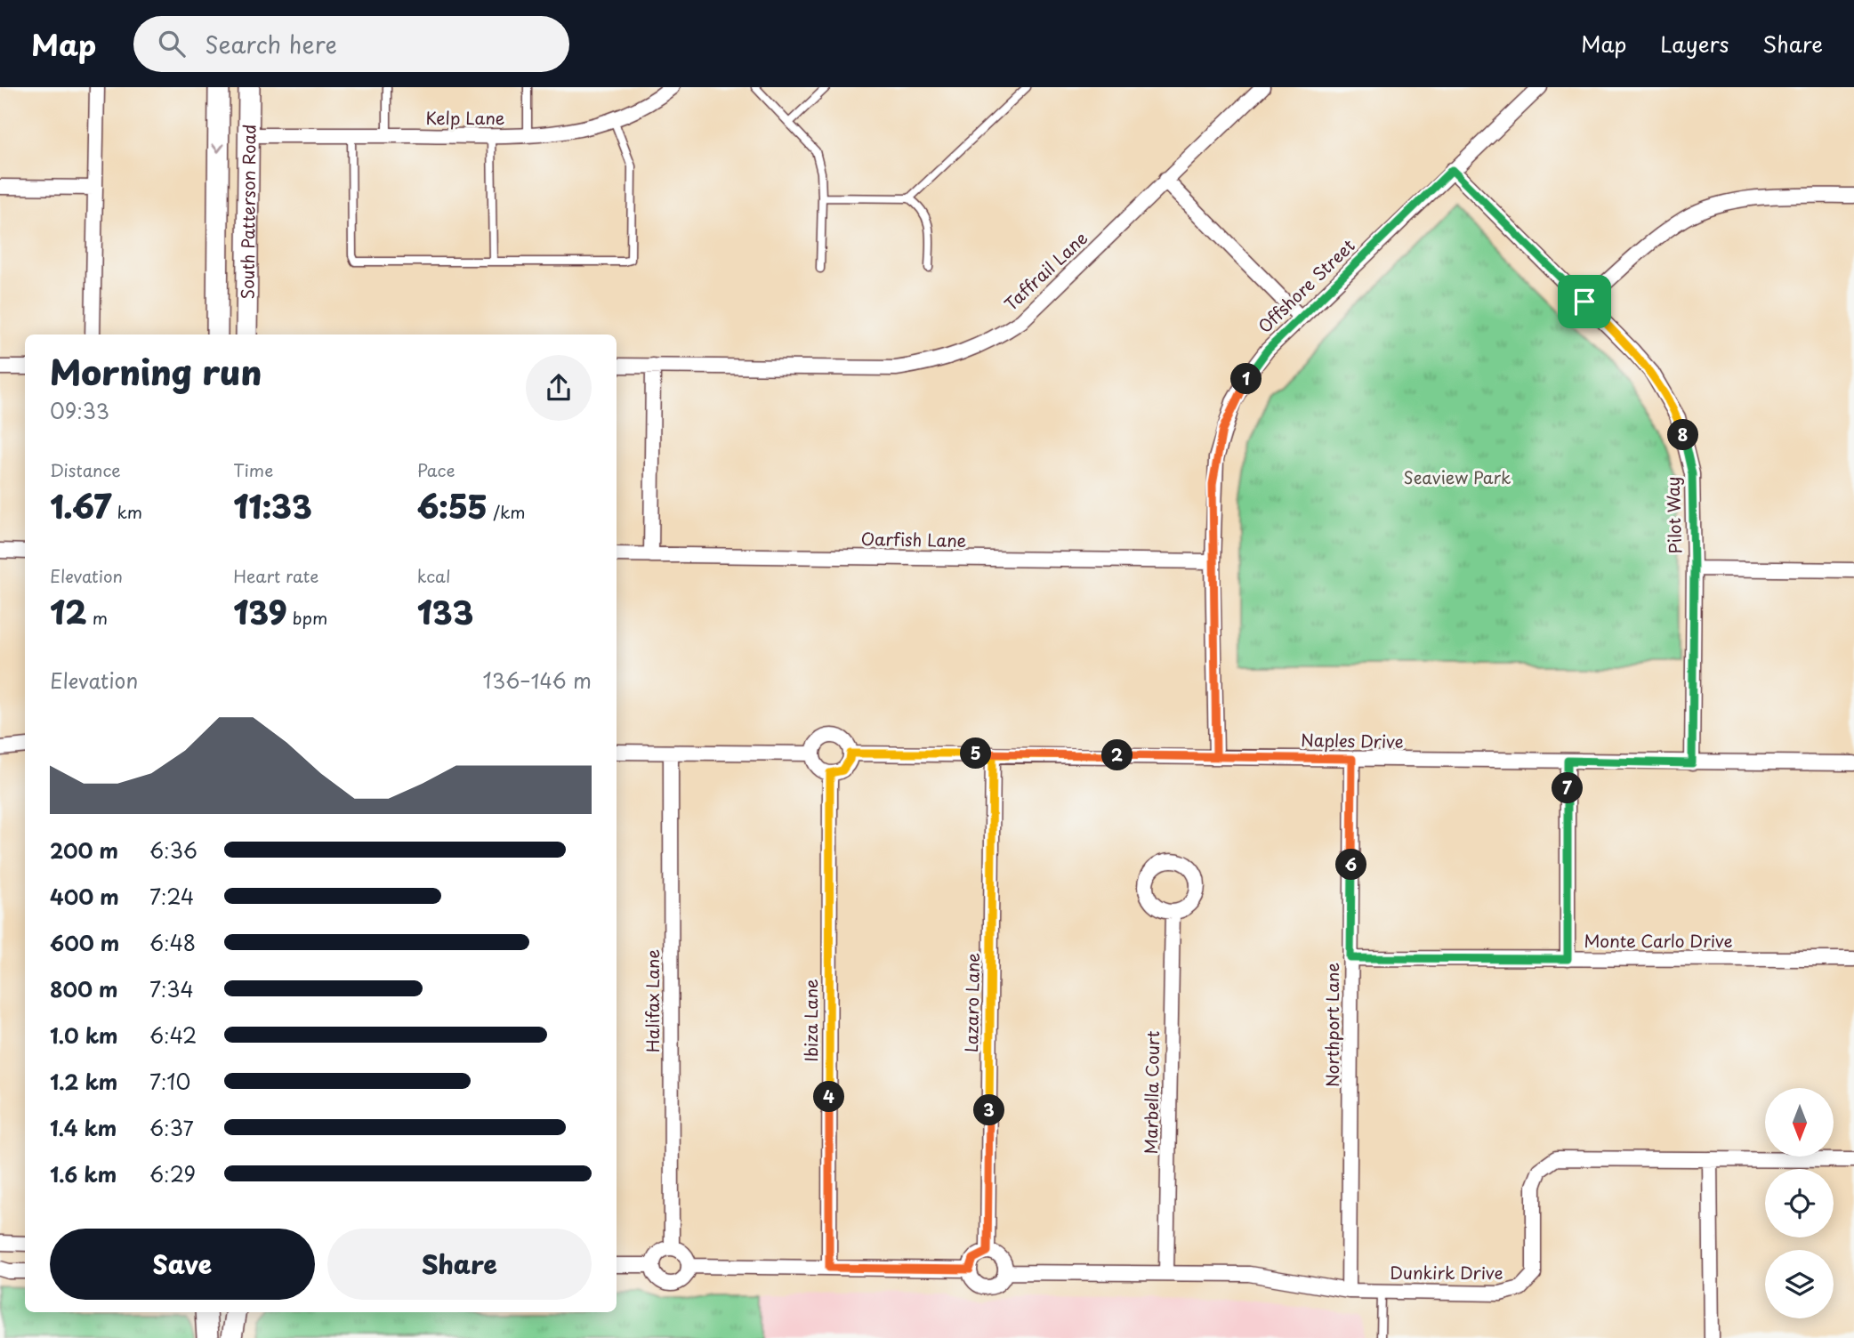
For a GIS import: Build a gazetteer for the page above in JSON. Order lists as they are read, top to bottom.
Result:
{
  "streets": {
    "street": [
      "Kelp Lane",
      "South Patterson Road",
      "Taffrail Lane",
      "Offshore Street",
      "Pilot Way",
      "Oarfish Lane",
      "Naples Drive",
      "Monte Carlo Drive",
      "Halifax Lane",
      "Lazaro Lane",
      "Ibiza Lane",
      "Northport Lane",
      "Marbella Court",
      "Dunkirk Drive"
    ]
  },
  "crossings": [
    ["Kelp Lane", "South Patterson Road"],
    ["Offshore Street", "Pilot Way"],
    ["Offshore Street", "Oarfish Lane"],
    ["Offshore Street", "Naples Drive"],
    ["Pilot Way", "Naples Drive"],
    ["Naples Drive", "Lazaro Lane"],
    ["Naples Drive", "Ibiza Lane"],
    ["Naples Drive", "Northport Lane"],
    ["Monte Carlo Drive", "Northport Lane"],
    ["Lazaro Lane", "Dunkirk Drive"],
    ["Northport Lane", "Dunkirk Drive"],
    ["Marbella Court", "Dunkirk Drive"]
  ],
  "parks": ["Seaview Park"],
  "north": "bottom",
  "page": {
    "header": "Map",
    "search": "Search here",
    "nav": ["Map", "Layers", "Share"],
    "heading": ["Morning run", "09:33"],
    "pins": [
      "1",
      "8",
      "5",
      "2",
      "7",
      "6",
      "4",
      "3"
    ],
    "stats": [
      ["Distance", "1.67 km"],
      ["Time", "11:33"],
      ["Pace", "6:55 /km"],
      ["Elevation", "12 m"],
      ["Heart rate", "139 bpm"],
      ["kcal", "133"]
    ],
    "chart": ["Elevation", "136–146 m"],
    "list": [
      {
        "name": "200 m",
        "note": "6:36"
      },
      {
        "name": "400 m",
        "note": "7:24"
      },
      {
        "name": "600 m",
        "note": "6:48"
      },
      {
        "name": "800 m",
        "note": "7:34"
      },
      {
        "name": "1.0 km",
        "note": "6:42"
      },
      {
        "name": "1.2 km",
        "note": "7:10"
      },
      {
        "name": "1.4 km",
        "note": "6:37"
      },
      {
        "name": "1.6 km",
        "note": "6:29"
      }
    ],
    "buttons": ["Save", "Share"]
  }
}
